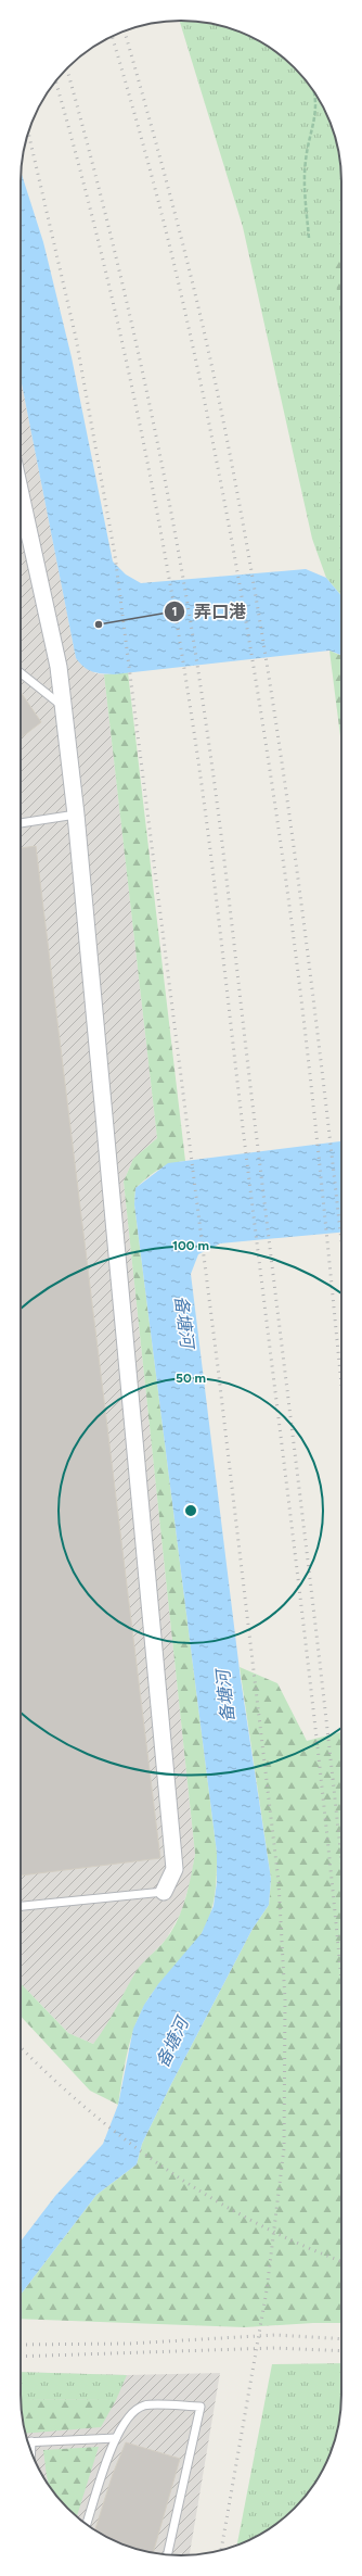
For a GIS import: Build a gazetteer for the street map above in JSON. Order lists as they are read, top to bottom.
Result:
{
  "water": ["备塘河"],
  "places": ["弄口港"],
  "rings": ["100 m", "50 m"]
}
